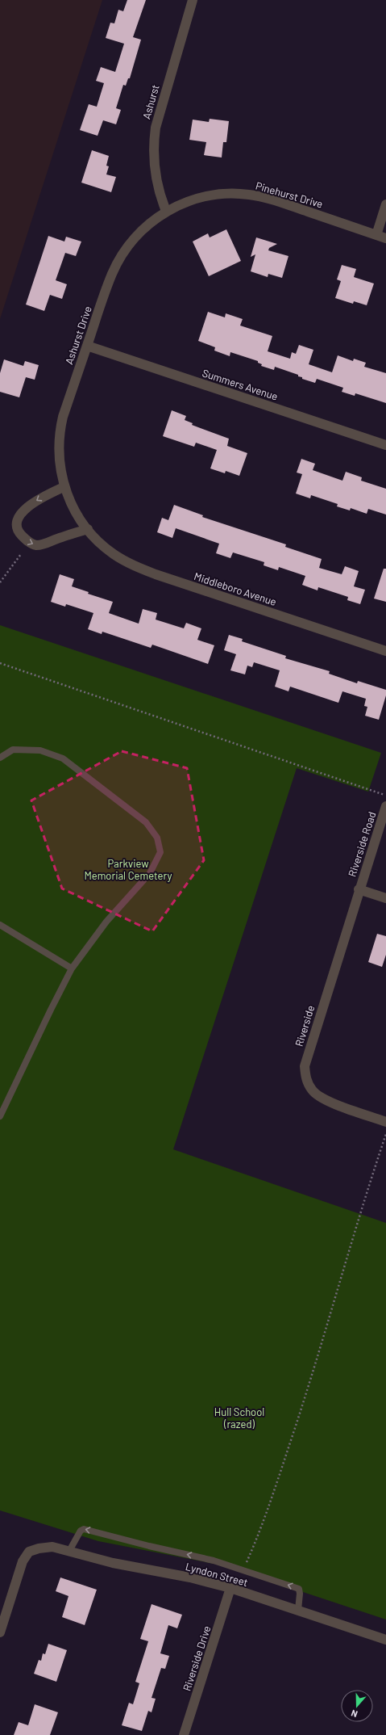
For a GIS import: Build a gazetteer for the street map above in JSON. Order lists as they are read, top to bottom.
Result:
{
  "streets": {
    "street": [
      "Ashurst",
      "Pinehurst Drive",
      "Ashurst Drive",
      "Summers Avenue",
      "Middleboro Avenue",
      "Riverside Road",
      "Riverside",
      "Lyndon Street",
      "Riverside Drive"
    ]
  },
  "crossings": [
    ["Ashurst", "Pinehurst Drive"],
    ["Ashurst", "Ashurst Drive"],
    ["Pinehurst Drive", "Ashurst Drive"],
    ["Ashurst Drive", "Summers Avenue"],
    ["Ashurst Drive", "Middleboro Avenue"],
    ["Riverside Road", "Riverside"],
    ["Lyndon Street", "Riverside Drive"]
  ],
  "parks": ["Parkview Memorial Cemetery", "Hull School (razed)"],
  "north": "bottom"
}
